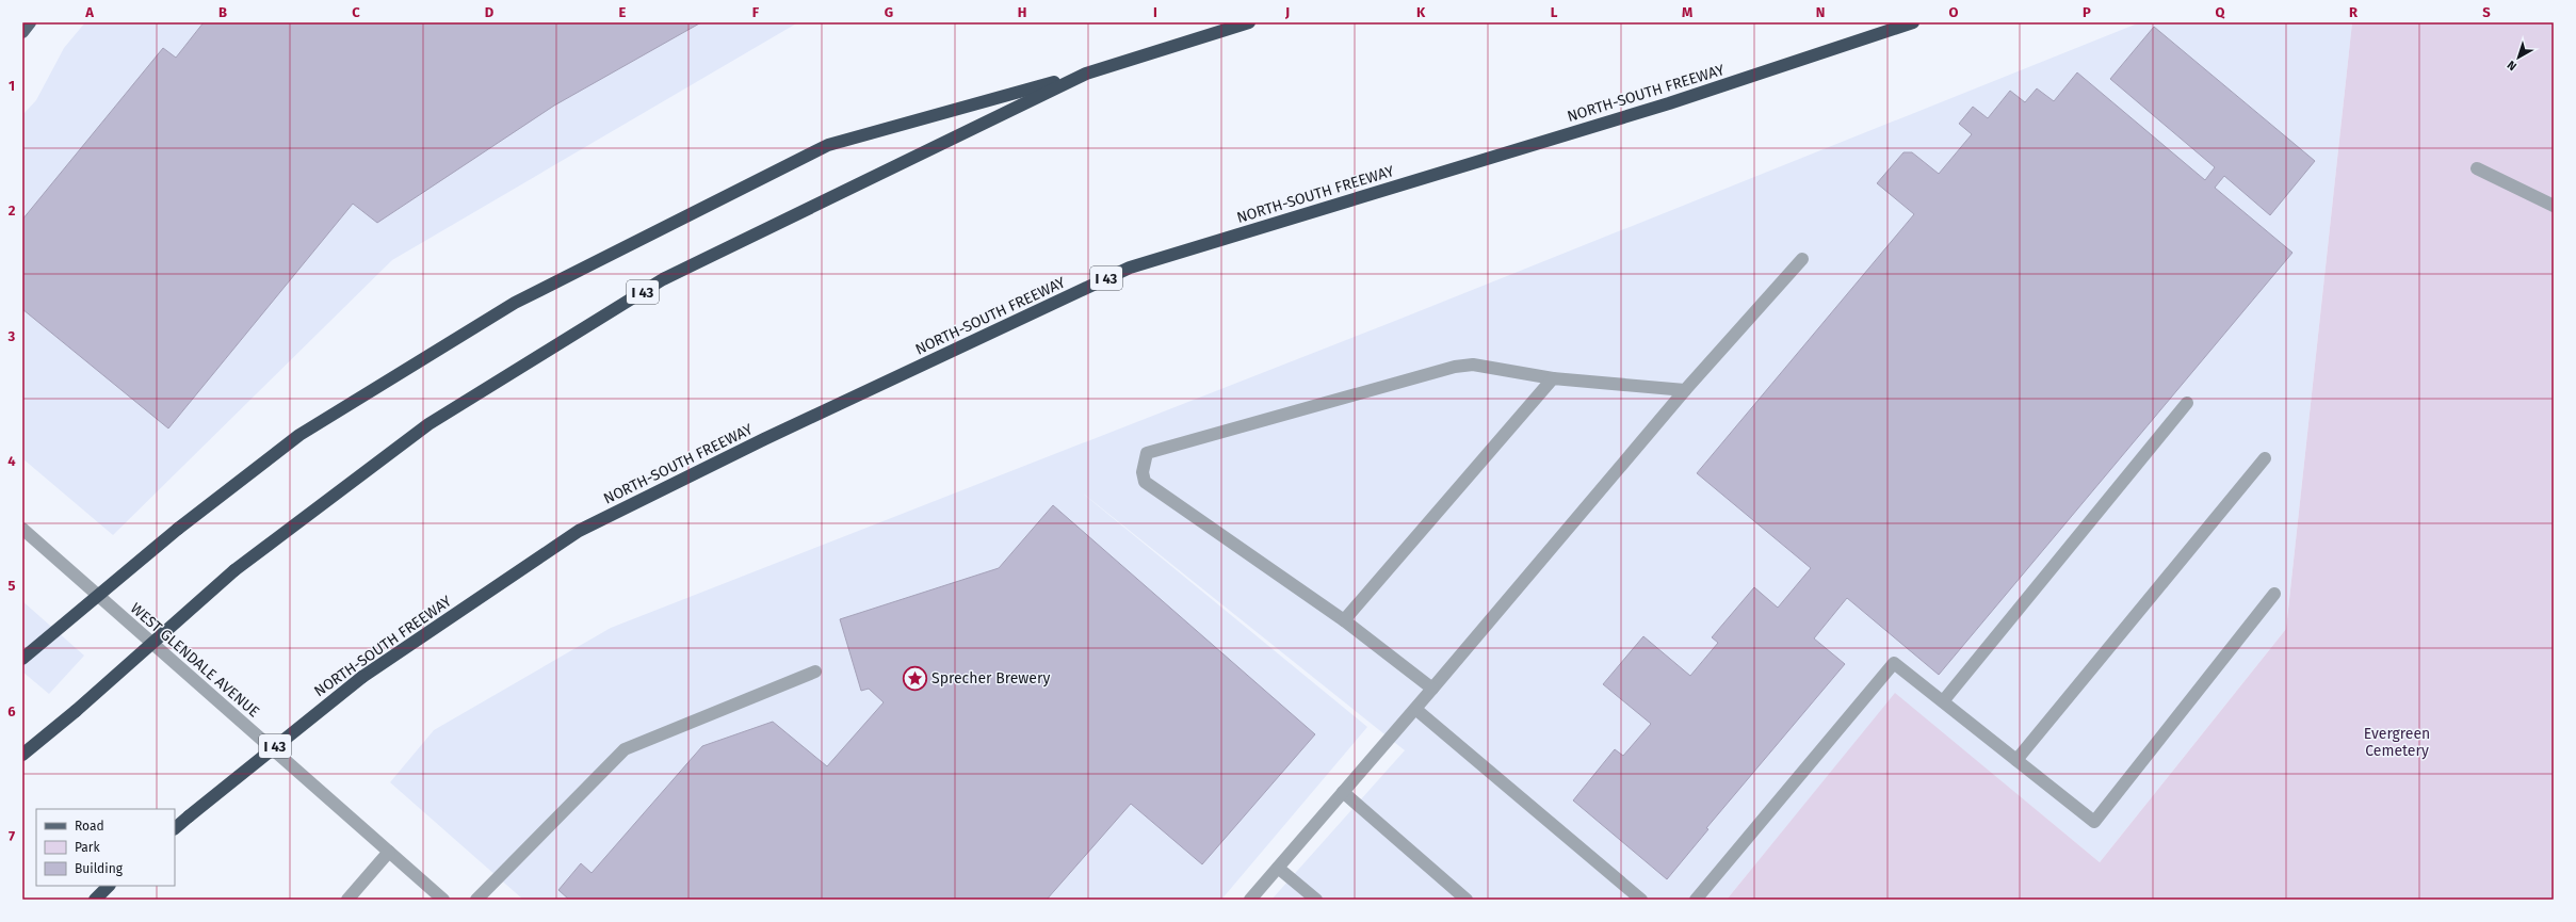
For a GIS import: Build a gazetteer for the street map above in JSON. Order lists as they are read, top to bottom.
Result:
{
  "streets": {
    "highway": ["NORTH-SOUTH FREEWAY", "I 43"],
    "street": ["WEST GLENDALE AVENUE"]
  },
  "parks": ["Evergreen Cemetery"],
  "places": {
    "place": ["Sprecher Brewery"]
  },
  "legend": ["Road", "Park", "Building"],
  "north": "bottom left",
  "grid": {
    "columns": [
      "A",
      "B",
      "C",
      "D",
      "E",
      "F",
      "G",
      "H",
      "I",
      "J",
      "K",
      "L",
      "M",
      "N",
      "O",
      "P",
      "Q",
      "R",
      "S"
    ],
    "rows": [
      "1",
      "2",
      "3",
      "4",
      "5",
      "6",
      "7"
    ]
  }
}
